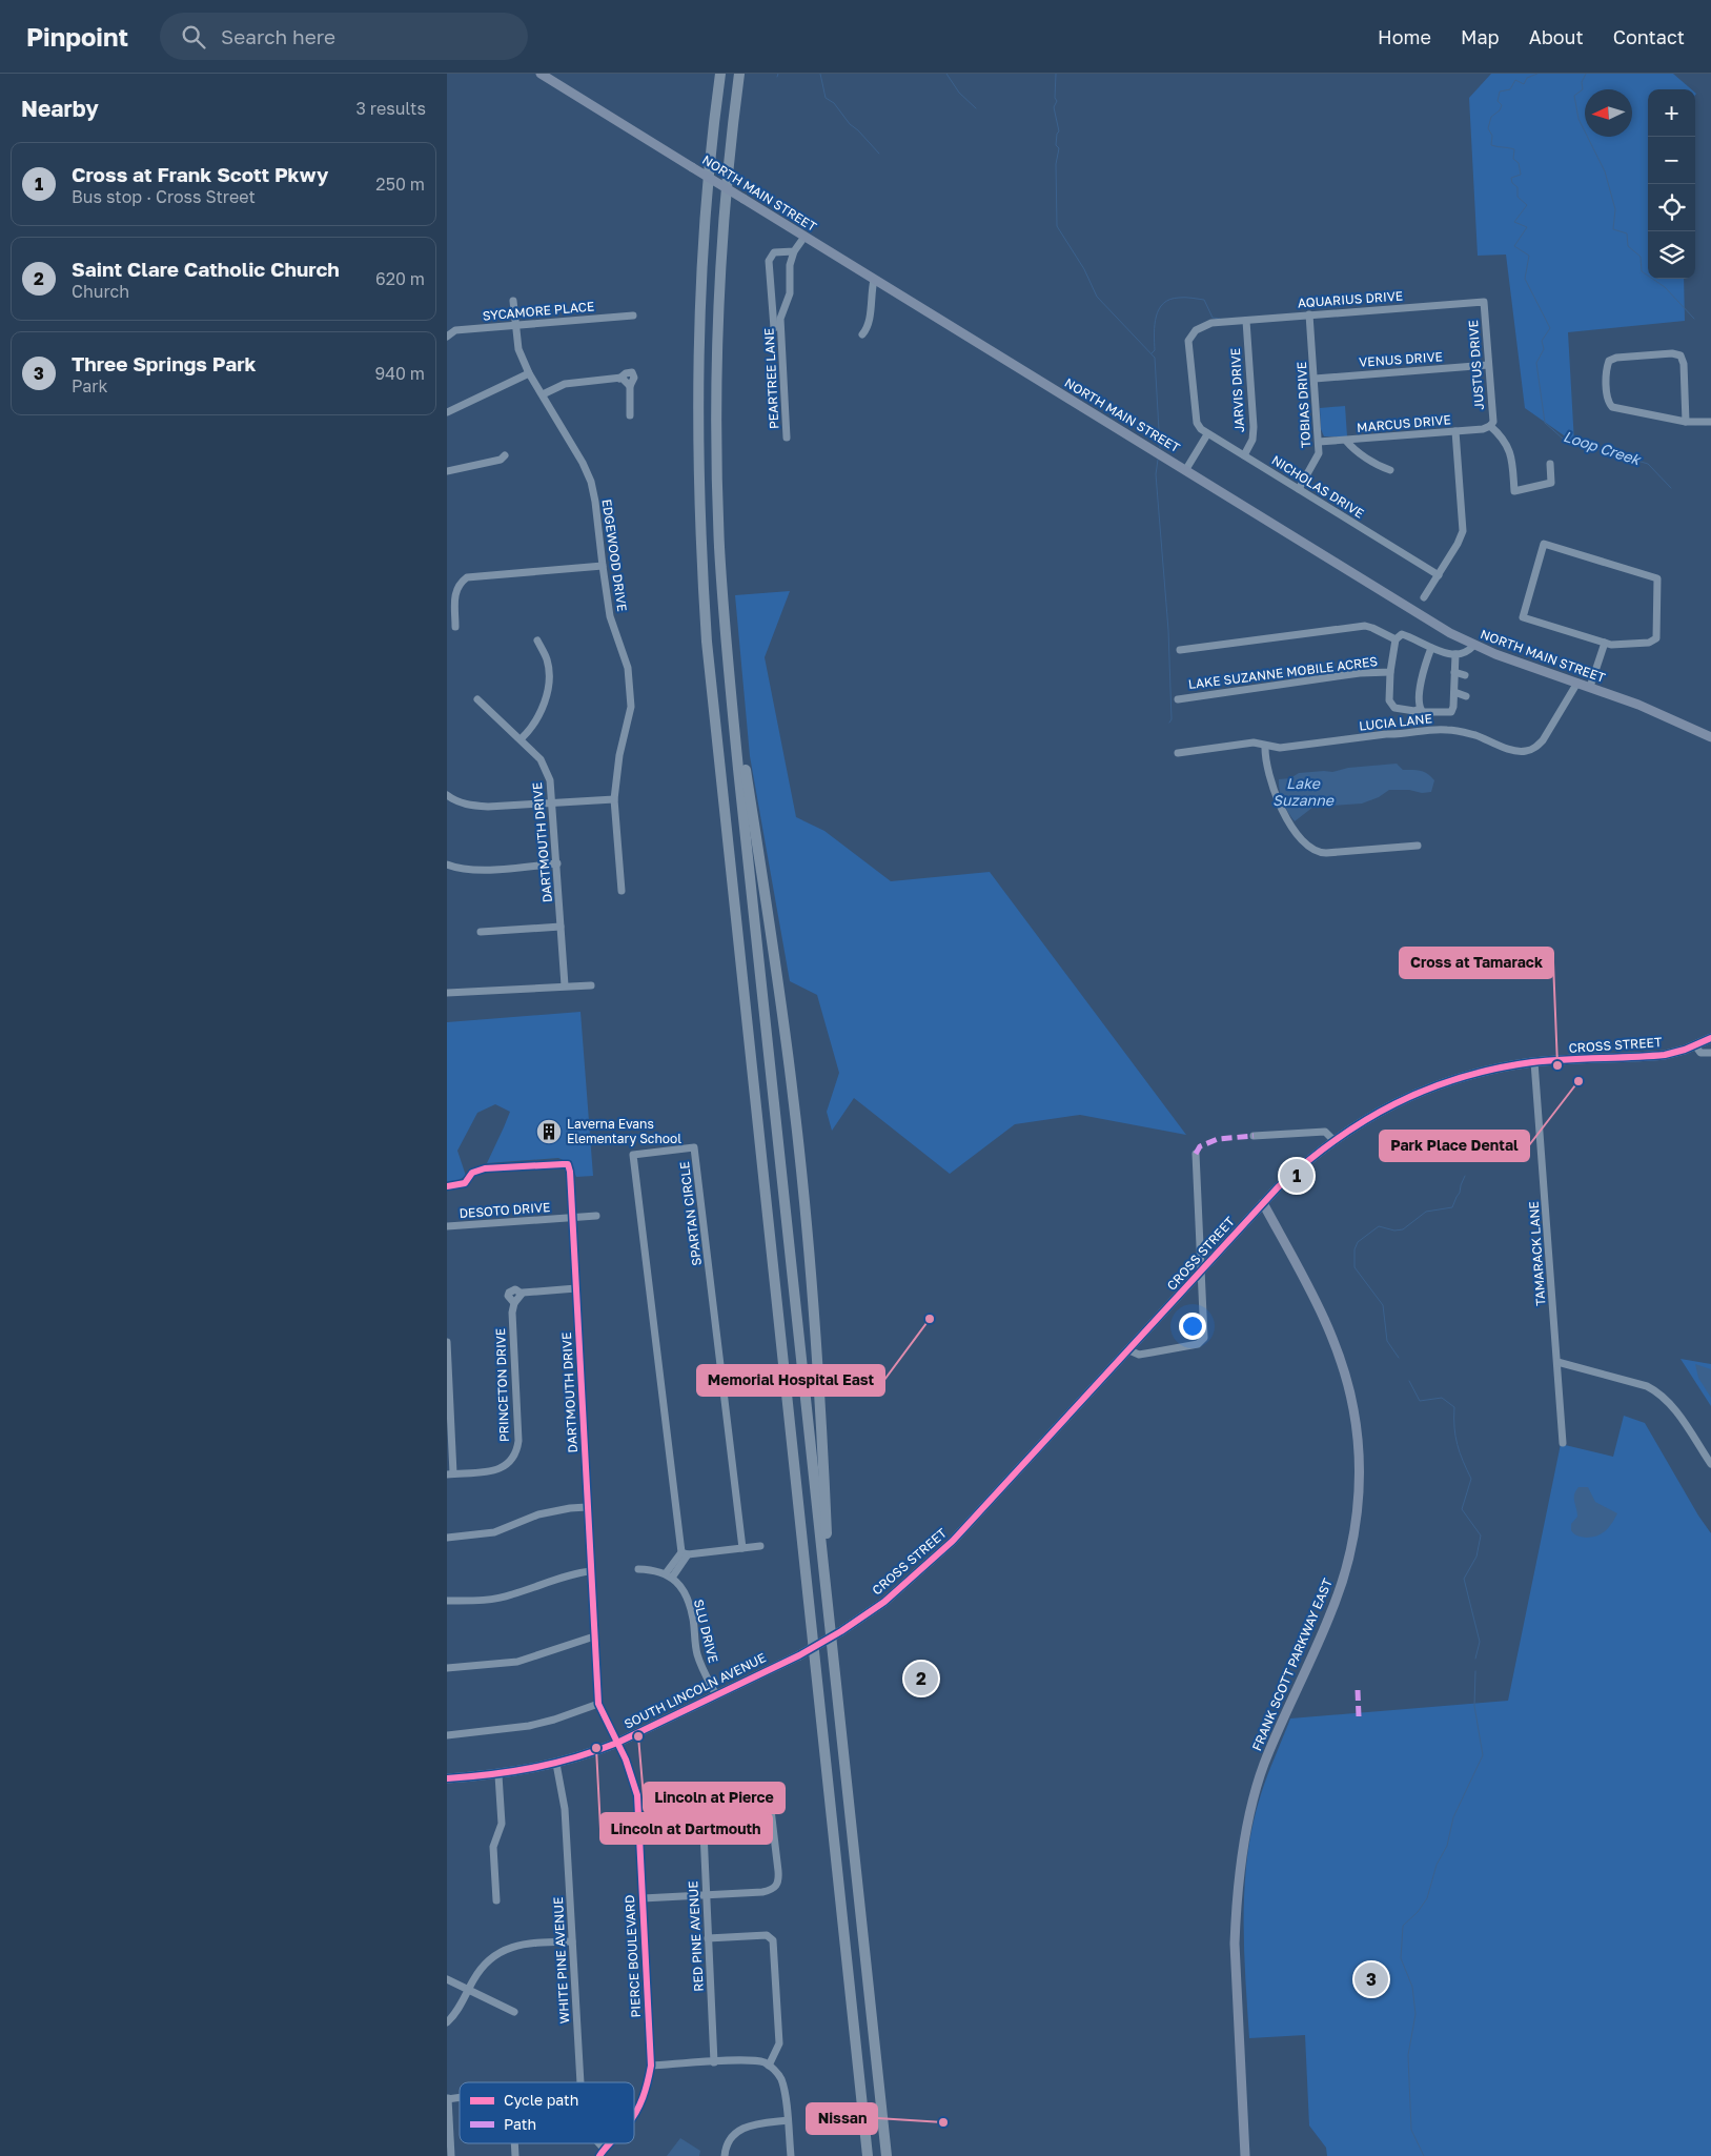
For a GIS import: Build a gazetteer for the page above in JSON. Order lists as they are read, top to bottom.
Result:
{
  "streets": {
    "main road": [
      "NORTH MAIN STREET",
      "CROSS STREET",
      "FRANK SCOTT PARKWAY EAST",
      "SOUTH LINCOLN AVENUE"
    ],
    "street": [
      "AQUARIUS DRIVE",
      "SYCAMORE PLACE",
      "VENUS DRIVE",
      "JUSTUS DRIVE",
      "PEARTREE LANE",
      "JARVIS DRIVE",
      "TOBIAS DRIVE",
      "MARCUS DRIVE",
      "NICHOLAS DRIVE",
      "EDGEWOOD DRIVE",
      "LAKE SUZANNE MOBILE ACRES",
      "LUCIA LANE",
      "DARTMOUTH DRIVE",
      "DESOTO DRIVE",
      "SPARTAN CIRCLE",
      "TAMARACK LANE",
      "PRINCETON DRIVE",
      "SLU DRIVE",
      "RED PINE AVENUE",
      "PIERCE BOULEVARD",
      "WHITE PINE AVENUE"
    ]
  },
  "crossings": [
    ["NORTH MAIN STREET", "LUCIA LANE"],
    ["AQUARIUS DRIVE", "JUSTUS DRIVE"],
    ["AQUARIUS DRIVE", "JARVIS DRIVE"],
    ["AQUARIUS DRIVE", "TOBIAS DRIVE"],
    ["AQUARIUS DRIVE", "NICHOLAS DRIVE"],
    ["SYCAMORE PLACE", "EDGEWOOD DRIVE"],
    ["VENUS DRIVE", "JUSTUS DRIVE"],
    ["VENUS DRIVE", "TOBIAS DRIVE"],
    ["JUSTUS DRIVE", "MARCUS DRIVE"],
    ["JARVIS DRIVE", "NICHOLAS DRIVE"],
    ["TOBIAS DRIVE", "MARCUS DRIVE"],
    ["TOBIAS DRIVE", "NICHOLAS DRIVE"],
    ["DARTMOUTH DRIVE", "DESOTO DRIVE"],
    ["DARTMOUTH DRIVE", "PRINCETON DRIVE"],
    ["DARTMOUTH DRIVE", "SOUTH LINCOLN AVENUE"],
    ["DARTMOUTH DRIVE", "PIERCE BOULEVARD"],
    ["CROSS STREET", "TAMARACK LANE"],
    ["CROSS STREET", "FRANK SCOTT PARKWAY EAST"],
    ["CROSS STREET", "SOUTH LINCOLN AVENUE"],
    ["SLU DRIVE", "SOUTH LINCOLN AVENUE"],
    ["SOUTH LINCOLN AVENUE", "PIERCE BOULEVARD"],
    ["SOUTH LINCOLN AVENUE", "WHITE PINE AVENUE"]
  ],
  "water": ["Loop Creek", "Lake Suzanne"],
  "places": {
    "other": [
      "Cross at Tamarack",
      "Park Place Dental",
      "Memorial Hospital East",
      "Lincoln at Pierce",
      "Lincoln at Dartmouth",
      "Nissan"
    ],
    "building": ["Laverna Evans Elementary School"]
  },
  "legend": ["Cycle path", "Path"],
  "north": "left",
  "page": {
    "header": "Pinpoint",
    "search": "Search here",
    "nav": [
      "Home",
      "Map",
      "About",
      "Contact"
    ],
    "heading": ["Nearby", "3 results"],
    "map_buttons": ["+", "−"],
    "list": [
      {
        "mark": "1",
        "name": "Cross at Frank Scott Pkwy",
        "note": "Bus stop · Cross Street",
        "value": "250 m"
      },
      {
        "mark": "2",
        "name": "Saint Clare Catholic Church",
        "note": "Church",
        "value": "620 m"
      },
      {
        "mark": "3",
        "name": "Three Springs Park",
        "note": "Park",
        "value": "940 m"
      }
    ],
    "pins": ["1", "2", "3"]
  }
}
